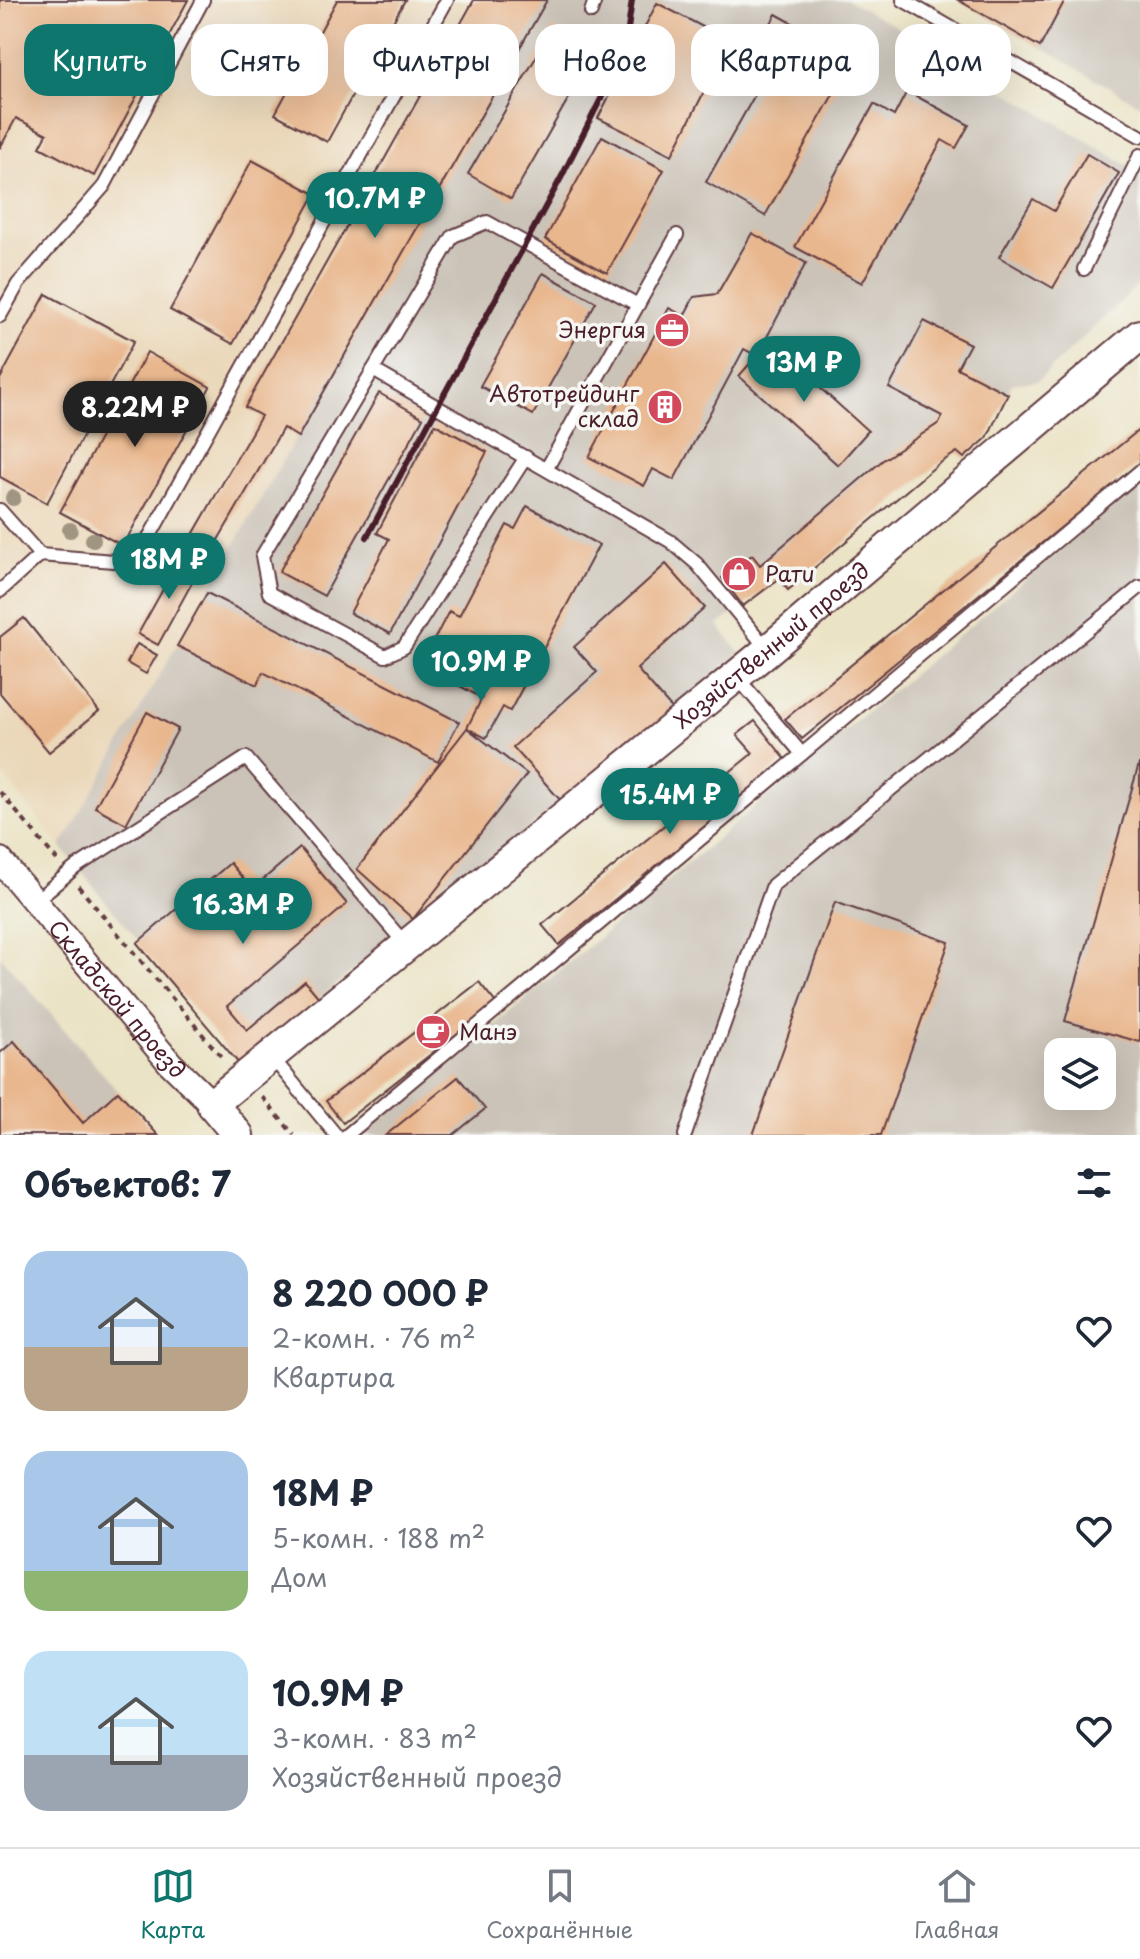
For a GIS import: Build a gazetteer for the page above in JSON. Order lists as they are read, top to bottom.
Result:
{
  "streets": {
    "street": ["Хозяйственный проезд", "Складской проезд"]
  },
  "crossings": [
    ["Хозяйственный проезд", "Складской проезд"]
  ],
  "places": {
    "office": ["Энергия"],
    "building": ["Автотрейдинг склад"],
    "shop": ["Рати"],
    "cafe": ["Манэ"]
  },
  "page": {
    "chip": [
      "Купить",
      "Снять",
      "Фильтры",
      "Новое",
      "Квартира",
      "Дом"
    ],
    "price": [
      "10.7M ₽",
      "13M ₽",
      "8.22M ₽",
      "18M ₽",
      "10.9M ₽",
      "15.4M ₽",
      "16.3M ₽"
    ],
    "heading": "Объектов: 7",
    "list": [
      {
        "name": "8 220 000 ₽",
        "note": "2-комн. · 76 m² · Квартира"
      },
      {
        "name": "18M ₽",
        "note": "5-комн. · 188 m² · Дом"
      },
      {
        "name": "10.9M ₽",
        "note": "3-комн. · 83 m² · Хозяйственный проезд"
      }
    ],
    "tabs": ["Карта", "Сохранённые", "Главная"]
  }
}
